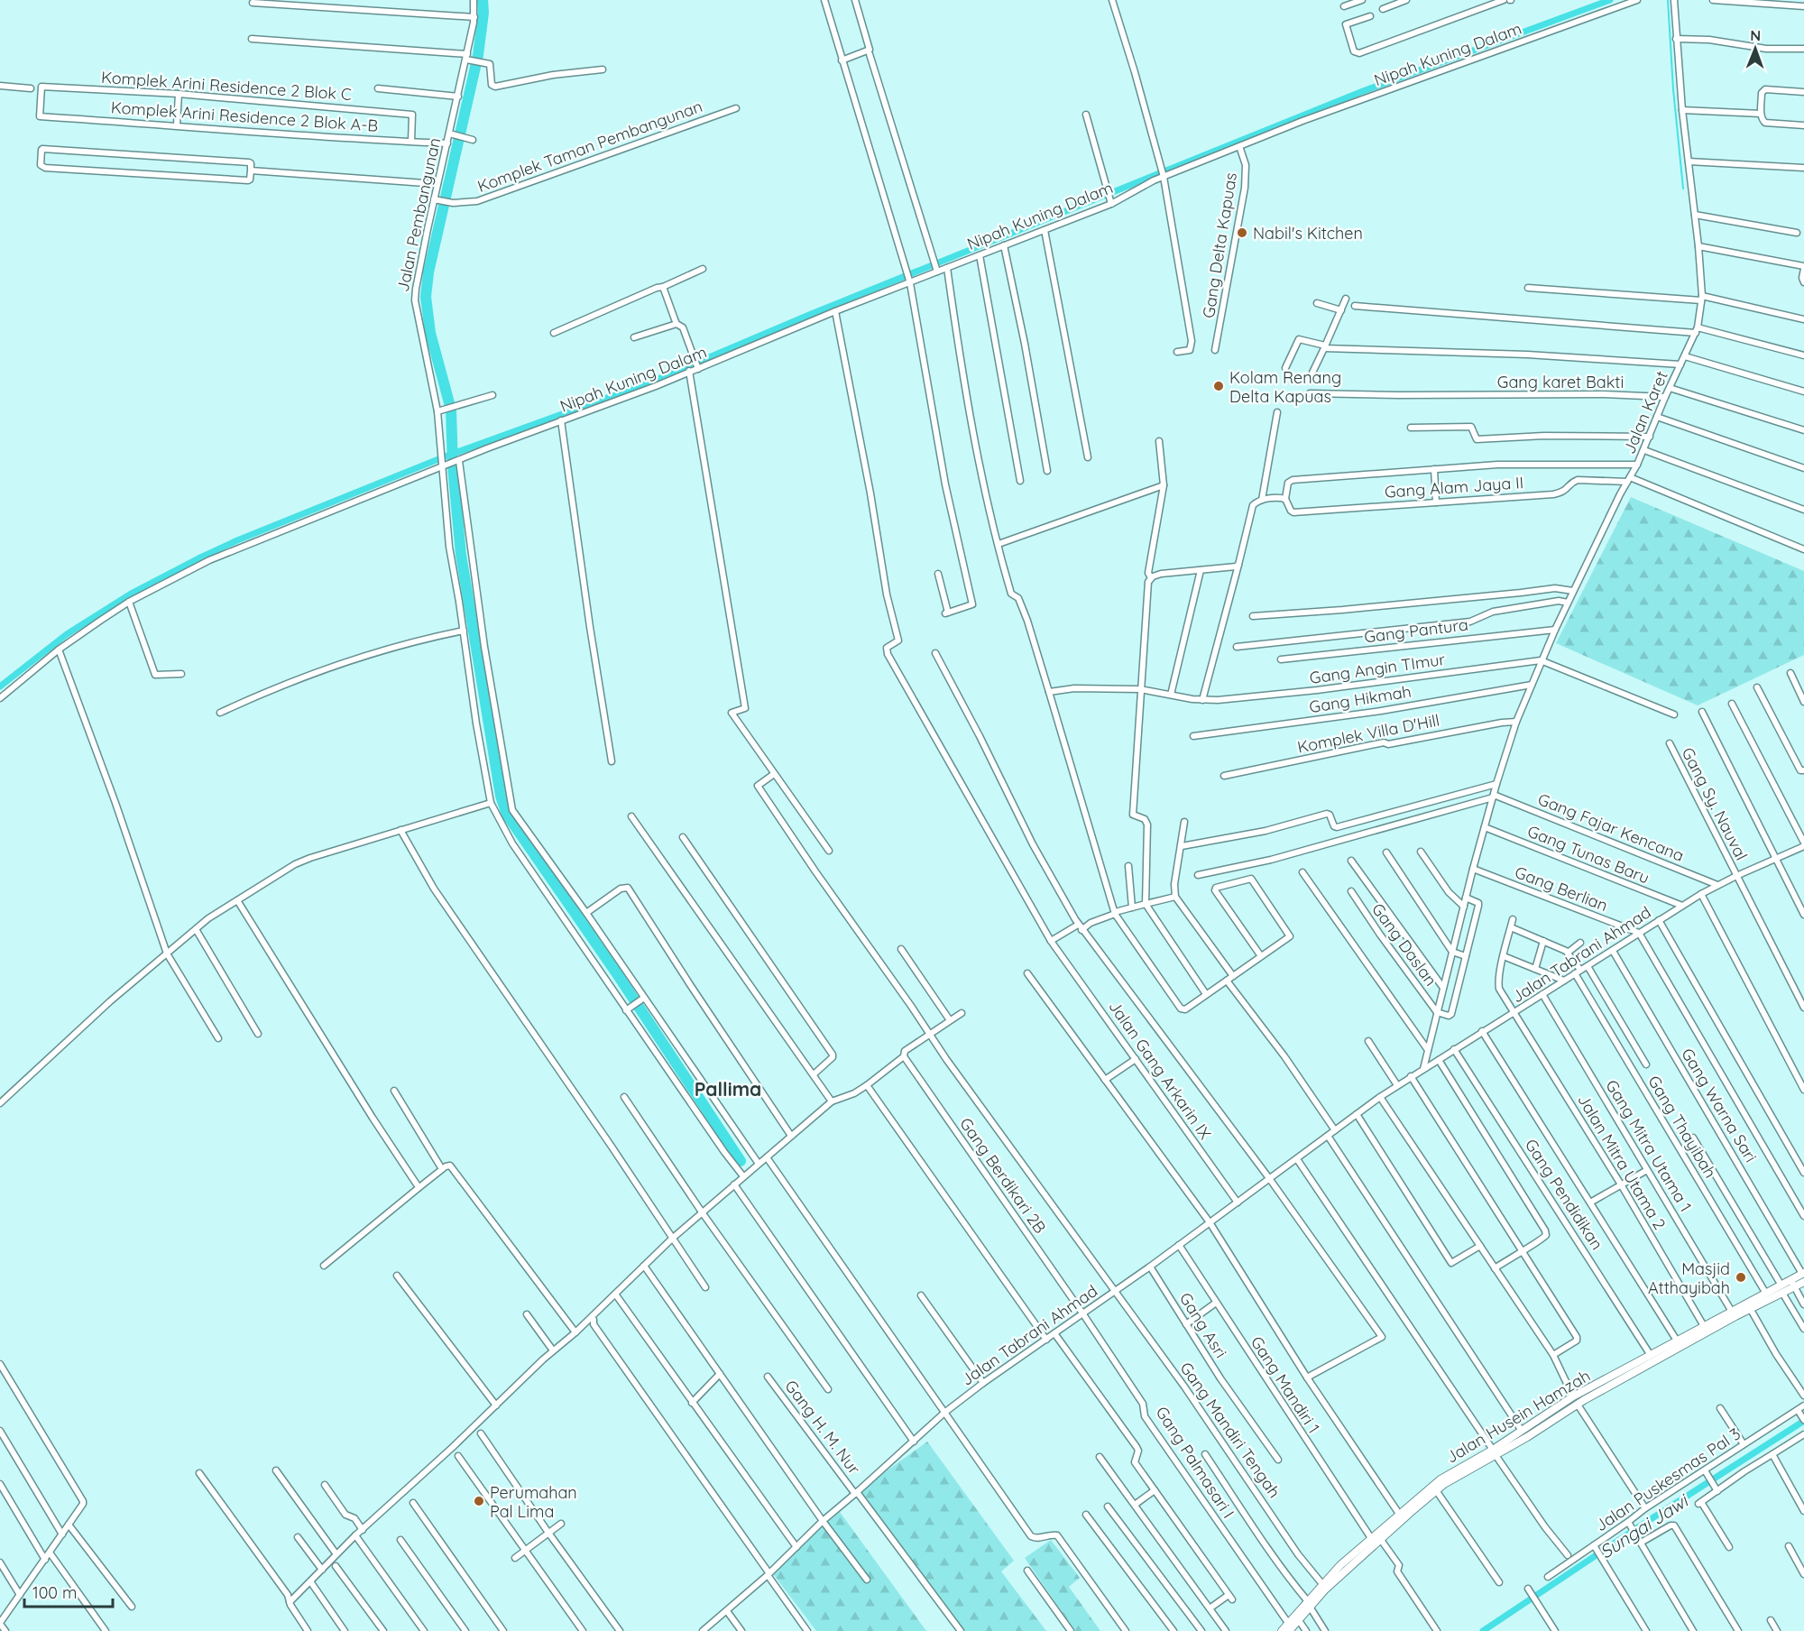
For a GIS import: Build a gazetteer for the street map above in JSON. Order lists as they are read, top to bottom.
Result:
{
  "streets": {
    "street": [
      "Nipah Kuning Dalam",
      "Komplek Arini Residence 2 Blok C",
      "Komplek Arini Residence 2 Blok A-B",
      "Komplek Taman Pembangunan",
      "Jalan Pembangunan",
      "Gang Delta Kapuas",
      "Gang karet Bakti",
      "Jalan Karet",
      "Gang Alam Jaya II",
      "Gang Pantura",
      "Gang Angin TImur",
      "Gang Hikmah",
      "Komplek Villa D'Hill",
      "Gang Sy. Nauval",
      "Gang Fajar Kencana",
      "Gang Tunas Baru",
      "Gang Berlian",
      "Gang Daslan",
      "Jalan Tabrani Ahmad",
      "Jalan Gang Arkarin IX",
      "Gang Warna Sari",
      "Gang Thayibah",
      "Gang Mitra Utama 1",
      "Jalan Mitra Utama 2",
      "Gang Berdikari 2B",
      "Gang Pendidikan",
      "Gang Asri",
      "Gang Mandiri 1",
      "Jalan Husein Hamzah",
      "Gang H. M. Nur",
      "Gang Mandiri Tengah",
      "Gang Palmasari I",
      "Jalan Puskesmas Pal 3"
    ]
  },
  "crossings": [
    ["Nipah Kuning Dalam", "Jalan Pembangunan"],
    ["Nipah Kuning Dalam", "Gang Delta Kapuas"],
    ["Nipah Kuning Dalam", "Jalan Gang Arkarin IX"],
    ["Komplek Arini Residence 2 Blok C", "Komplek Arini Residence 2 Blok A-B"],
    ["Komplek Arini Residence 2 Blok A-B", "Jalan Pembangunan"],
    ["Komplek Taman Pembangunan", "Jalan Pembangunan"],
    ["Gang karet Bakti", "Jalan Karet"],
    ["Jalan Karet", "Gang Alam Jaya II"],
    ["Jalan Karet", "Gang Pantura"],
    ["Jalan Karet", "Gang Angin TImur"],
    ["Jalan Karet", "Gang Hikmah"],
    ["Jalan Karet", "Komplek Villa D'Hill"],
    ["Jalan Karet", "Gang Fajar Kencana"],
    ["Jalan Karet", "Gang Tunas Baru"],
    ["Jalan Karet", "Gang Berlian"],
    ["Jalan Karet", "Gang Daslan"],
    ["Jalan Karet", "Jalan Tabrani Ahmad"],
    ["Gang Sy. Nauval", "Jalan Tabrani Ahmad"],
    ["Gang Fajar Kencana", "Jalan Tabrani Ahmad"],
    ["Gang Tunas Baru", "Jalan Tabrani Ahmad"],
    ["Gang Berlian", "Jalan Tabrani Ahmad"],
    ["Jalan Tabrani Ahmad", "Jalan Gang Arkarin IX"],
    ["Jalan Tabrani Ahmad", "Gang Warna Sari"],
    ["Jalan Tabrani Ahmad", "Gang Thayibah"],
    ["Jalan Tabrani Ahmad", "Gang Mitra Utama 1"],
    ["Jalan Tabrani Ahmad", "Jalan Mitra Utama 2"],
    ["Jalan Tabrani Ahmad", "Gang Berdikari 2B"],
    ["Jalan Tabrani Ahmad", "Gang Pendidikan"],
    ["Jalan Tabrani Ahmad", "Gang Asri"],
    ["Jalan Tabrani Ahmad", "Gang Mandiri 1"],
    ["Jalan Tabrani Ahmad", "Gang H. M. Nur"],
    ["Jalan Tabrani Ahmad", "Gang Mandiri Tengah"],
    ["Jalan Tabrani Ahmad", "Gang Palmasari I"],
    ["Gang Warna Sari", "Jalan Husein Hamzah"],
    ["Gang Thayibah", "Jalan Husein Hamzah"],
    ["Gang Mitra Utama 1", "Jalan Husein Hamzah"],
    ["Jalan Mitra Utama 2", "Jalan Husein Hamzah"],
    ["Gang Berdikari 2B", "Gang Palmasari I"],
    ["Gang Pendidikan", "Jalan Husein Hamzah"],
    ["Gang Mandiri 1", "Jalan Husein Hamzah"],
    ["Jalan Husein Hamzah", "Gang Mandiri Tengah"],
    ["Jalan Husein Hamzah", "Gang Palmasari I"]
  ],
  "districts": ["Pallima"],
  "water": ["Sungai Jawi"],
  "places": [
    "Nabil's Kitchen",
    "Kolam Renang Delta Kapuas",
    "Masjid Atthayibah",
    "Perumahan Pal Lima"
  ],
  "scale_bar": "100 m",
  "north": "top"
}
